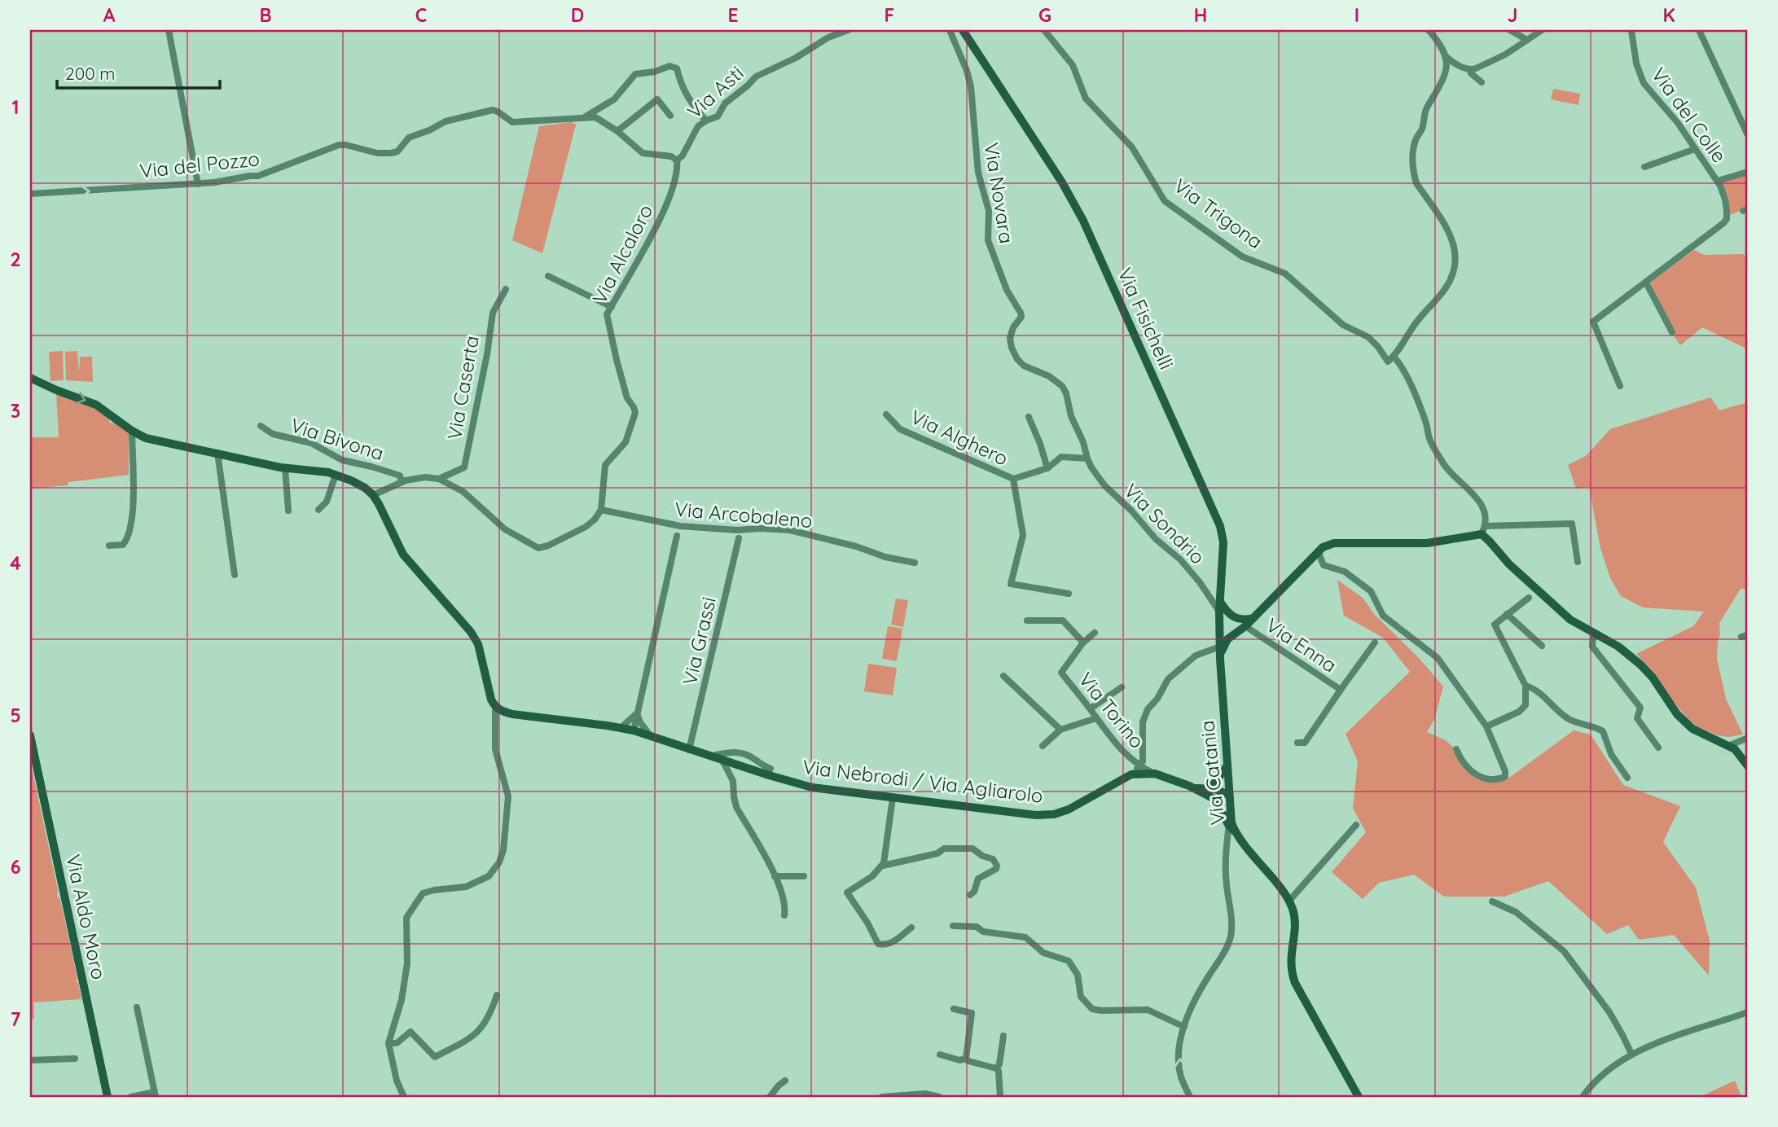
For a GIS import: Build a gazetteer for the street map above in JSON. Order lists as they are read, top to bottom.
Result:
{
  "streets": {
    "street": [
      "Via Asti",
      "Via del Colle",
      "Via del Pozzo",
      "Via Novara",
      "Via Trigona",
      "Via Alcaloro",
      "Via Fisichelli",
      "Via Caserta",
      "Via Alghero",
      "Via Bivona",
      "Via Arcobaleno",
      "Via Sondrio",
      "Via Grassi",
      "Via Enna",
      "Via Torino",
      "Via Catania",
      "Via Nebrodi / Via Agliarolo",
      "Via Aldo Moro"
    ]
  },
  "crossings": [
    ["Via Asti", "Via del Pozzo"],
    ["Via Asti", "Via Alcaloro"],
    ["Via del Pozzo", "Via Alcaloro"],
    ["Via Novara", "Via Alghero"],
    ["Via Novara", "Via Sondrio"],
    ["Via Alcaloro", "Via Arcobaleno"],
    ["Via Fisichelli", "Via Sondrio"],
    ["Via Fisichelli", "Via Catania"],
    ["Via Alghero", "Via Sondrio"],
    ["Via Grassi", "Via Nebrodi / Via Agliarolo"]
  ],
  "scale_bar": "200 m",
  "grid": {
    "columns": [
      "A",
      "B",
      "C",
      "D",
      "E",
      "F",
      "G",
      "H",
      "I",
      "J",
      "K"
    ],
    "rows": [
      "1",
      "2",
      "3",
      "4",
      "5",
      "6",
      "7"
    ]
  }
}
